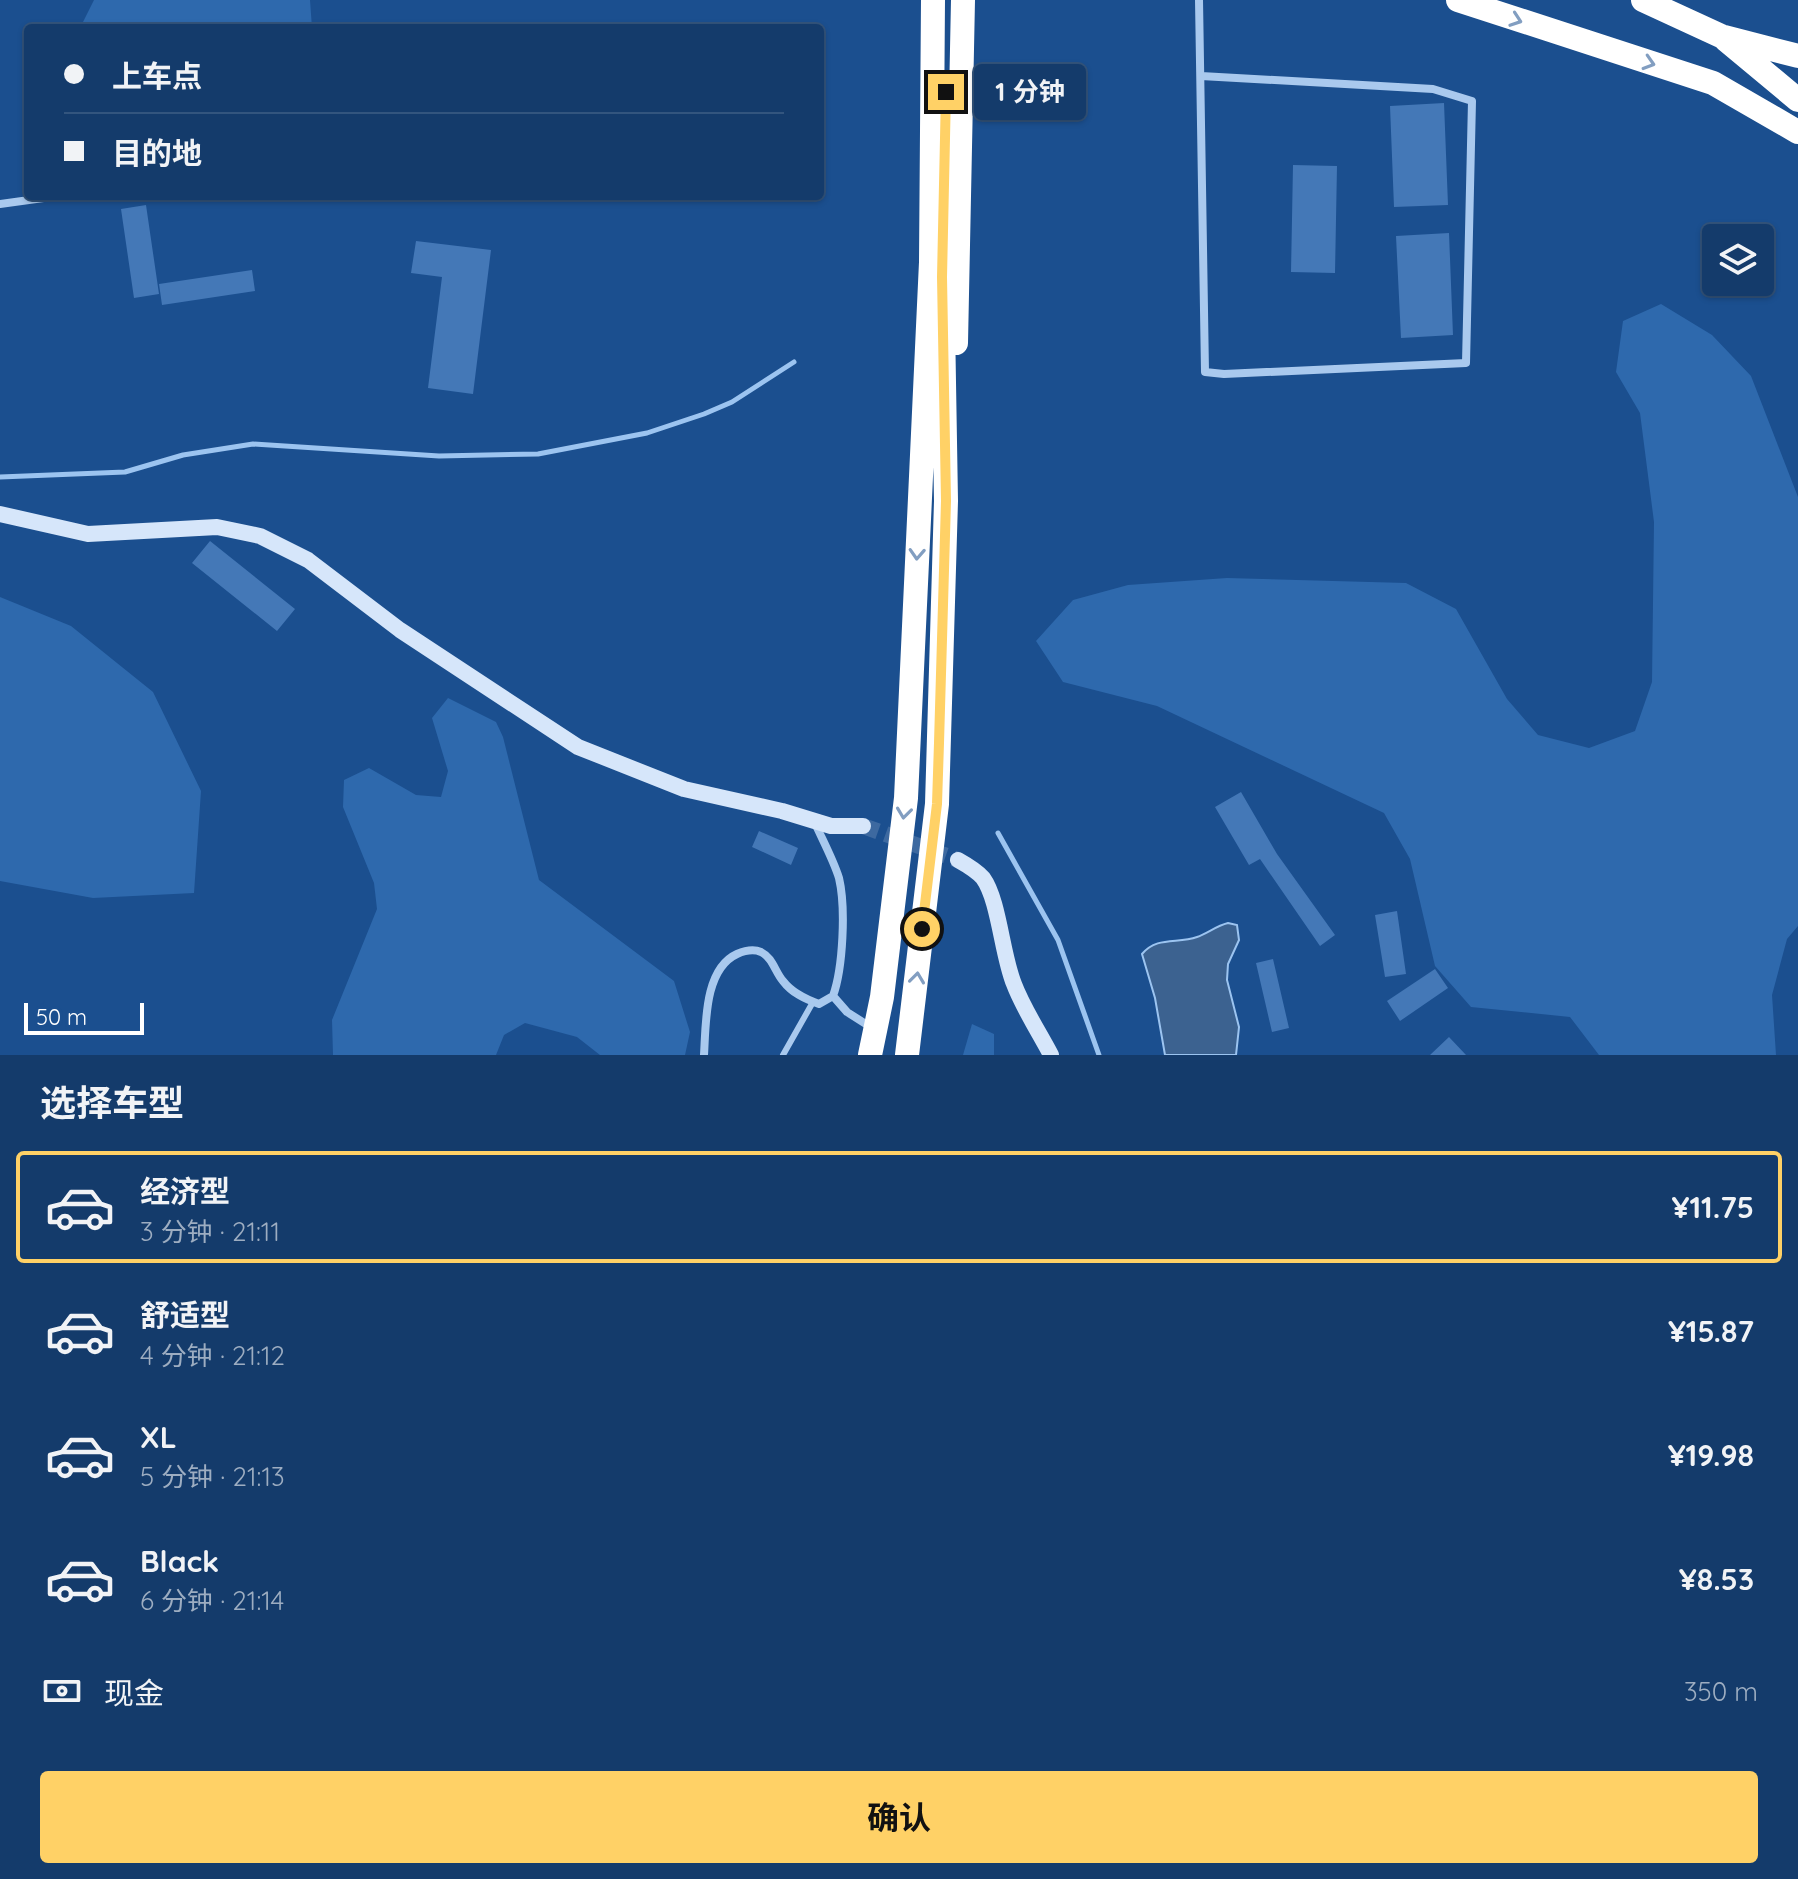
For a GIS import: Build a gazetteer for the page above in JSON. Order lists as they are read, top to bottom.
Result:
{
  "scale_bar": "50 m",
  "page": {
    "banner": ["上车点", "目的地"],
    "bubble": "1 分钟",
    "scale": "50 m",
    "heading": "选择车型",
    "list": [
      {
        "name": "经济型",
        "note": "3 分钟 · 21:11",
        "value": "¥11.75"
      },
      {
        "name": "舒适型",
        "note": "4 分钟 · 21:12",
        "value": "¥15.87"
      },
      {
        "name": "XL",
        "note": "5 分钟 · 21:13",
        "value": "¥19.98"
      },
      {
        "name": "Black",
        "note": "6 分钟 · 21:14",
        "value": "¥8.53"
      }
    ],
    "pay": ["现金", "350 m"],
    "buttons": "确认"
  }
}
